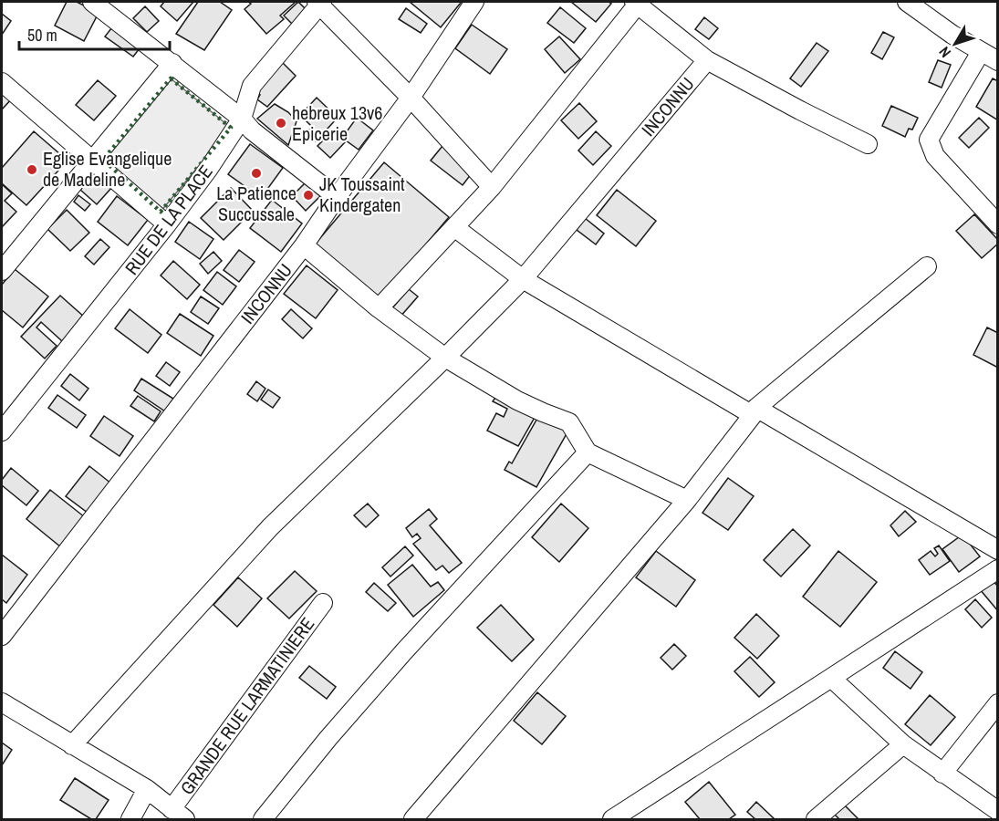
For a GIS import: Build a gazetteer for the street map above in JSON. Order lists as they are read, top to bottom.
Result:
{
  "streets": {
    "street": ["INCONNU", "RUE DE LA PLACE", "GRANDE RUE LARMATINIERE"]
  },
  "places": [
    "hebreux 13v6 Epicerie",
    "Eglise Evangelique de Madeline",
    "La Patience Succussale",
    "JK Toussaint Kindergaten"
  ],
  "scale_bar": "50 m",
  "north": "bottom left"
}
